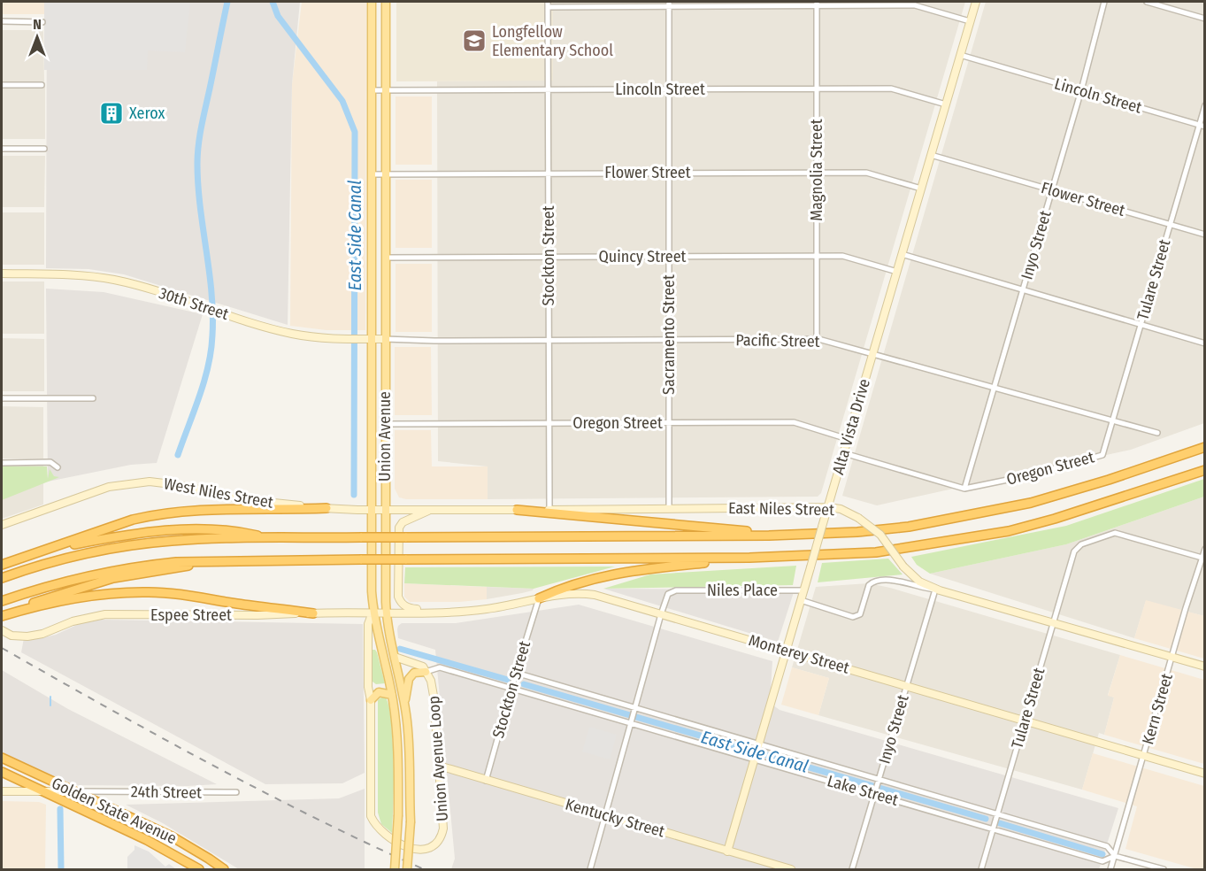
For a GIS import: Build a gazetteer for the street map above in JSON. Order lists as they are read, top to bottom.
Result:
{
  "streets": {
    "highway": ["Golden State Avenue"],
    "main road": ["Union Avenue"],
    "street": [
      "Lincoln Street",
      "Magnolia Street",
      "Flower Street",
      "Inyo Street",
      "Stockton Street",
      "Quincy Street",
      "Tulare Street",
      "30th Street",
      "Sacramento Street",
      "Pacific Street",
      "Oregon Street",
      "Alta Vista Drive",
      "West Niles Street",
      "East Niles Street",
      "Niles Place",
      "Espee Street",
      "Monterey Street",
      "Kern Street",
      "Union Avenue Loop",
      "Lake Street",
      "24th Street",
      "Kentucky Street"
    ]
  },
  "crossings": [
    ["Lincoln Street", "Magnolia Street"],
    ["Lincoln Street", "Inyo Street"],
    ["Lincoln Street", "Stockton Street"],
    ["Lincoln Street", "Tulare Street"],
    ["Lincoln Street", "Sacramento Street"],
    ["Lincoln Street", "Alta Vista Drive"],
    ["Lincoln Street", "Union Avenue"],
    ["Magnolia Street", "Flower Street"],
    ["Magnolia Street", "Quincy Street"],
    ["Magnolia Street", "Pacific Street"],
    ["Flower Street", "Inyo Street"],
    ["Flower Street", "Stockton Street"],
    ["Flower Street", "Tulare Street"],
    ["Flower Street", "Sacramento Street"],
    ["Flower Street", "Alta Vista Drive"],
    ["Flower Street", "Union Avenue"],
    ["Inyo Street", "Pacific Street"],
    ["Inyo Street", "Oregon Street"],
    ["Inyo Street", "East Niles Street"],
    ["Inyo Street", "Niles Place"],
    ["Inyo Street", "Monterey Street"],
    ["Inyo Street", "Lake Street"],
    ["Stockton Street", "Quincy Street"],
    ["Stockton Street", "Pacific Street"],
    ["Stockton Street", "Oregon Street"],
    ["Stockton Street", "East Niles Street"],
    ["Stockton Street", "Monterey Street"],
    ["Stockton Street", "Lake Street"],
    ["Stockton Street", "Kentucky Street"],
    ["Quincy Street", "Sacramento Street"],
    ["Quincy Street", "Alta Vista Drive"],
    ["Quincy Street", "Union Avenue"],
    ["Tulare Street", "Pacific Street"],
    ["Tulare Street", "Oregon Street"],
    ["Tulare Street", "East Niles Street"],
    ["Tulare Street", "Monterey Street"],
    ["Tulare Street", "Kern Street"],
    ["Tulare Street", "Lake Street"],
    ["30th Street", "Pacific Street"],
    ["30th Street", "Union Avenue"],
    ["Sacramento Street", "Pacific Street"],
    ["Sacramento Street", "Oregon Street"],
    ["Sacramento Street", "East Niles Street"],
    ["Pacific Street", "Alta Vista Drive"],
    ["Pacific Street", "Union Avenue"],
    ["Oregon Street", "Alta Vista Drive"],
    ["Oregon Street", "Union Avenue"],
    ["Alta Vista Drive", "East Niles Street"],
    ["Alta Vista Drive", "Niles Place"],
    ["Alta Vista Drive", "Monterey Street"],
    ["Alta Vista Drive", "Lake Street"],
    ["Alta Vista Drive", "Kentucky Street"],
    ["Union Avenue", "West Niles Street"],
    ["Union Avenue", "East Niles Street"],
    ["Union Avenue", "Espee Street"],
    ["Union Avenue", "Monterey Street"],
    ["Union Avenue", "Union Avenue Loop"],
    ["West Niles Street", "East Niles Street"],
    ["East Niles Street", "Niles Place"],
    ["East Niles Street", "Kern Street"],
    ["Niles Place", "Monterey Street"],
    ["Espee Street", "Monterey Street"],
    ["Monterey Street", "Kern Street"],
    ["Kern Street", "Lake Street"],
    ["Union Avenue Loop", "Lake Street"],
    ["Union Avenue Loop", "Kentucky Street"],
    ["24th Street", "Golden State Avenue"]
  ],
  "water": ["East Side Canal"],
  "places": {
    "school or university": ["Longfellow Elementary School"],
    "building": ["Xerox"]
  },
  "north": "top"
}
